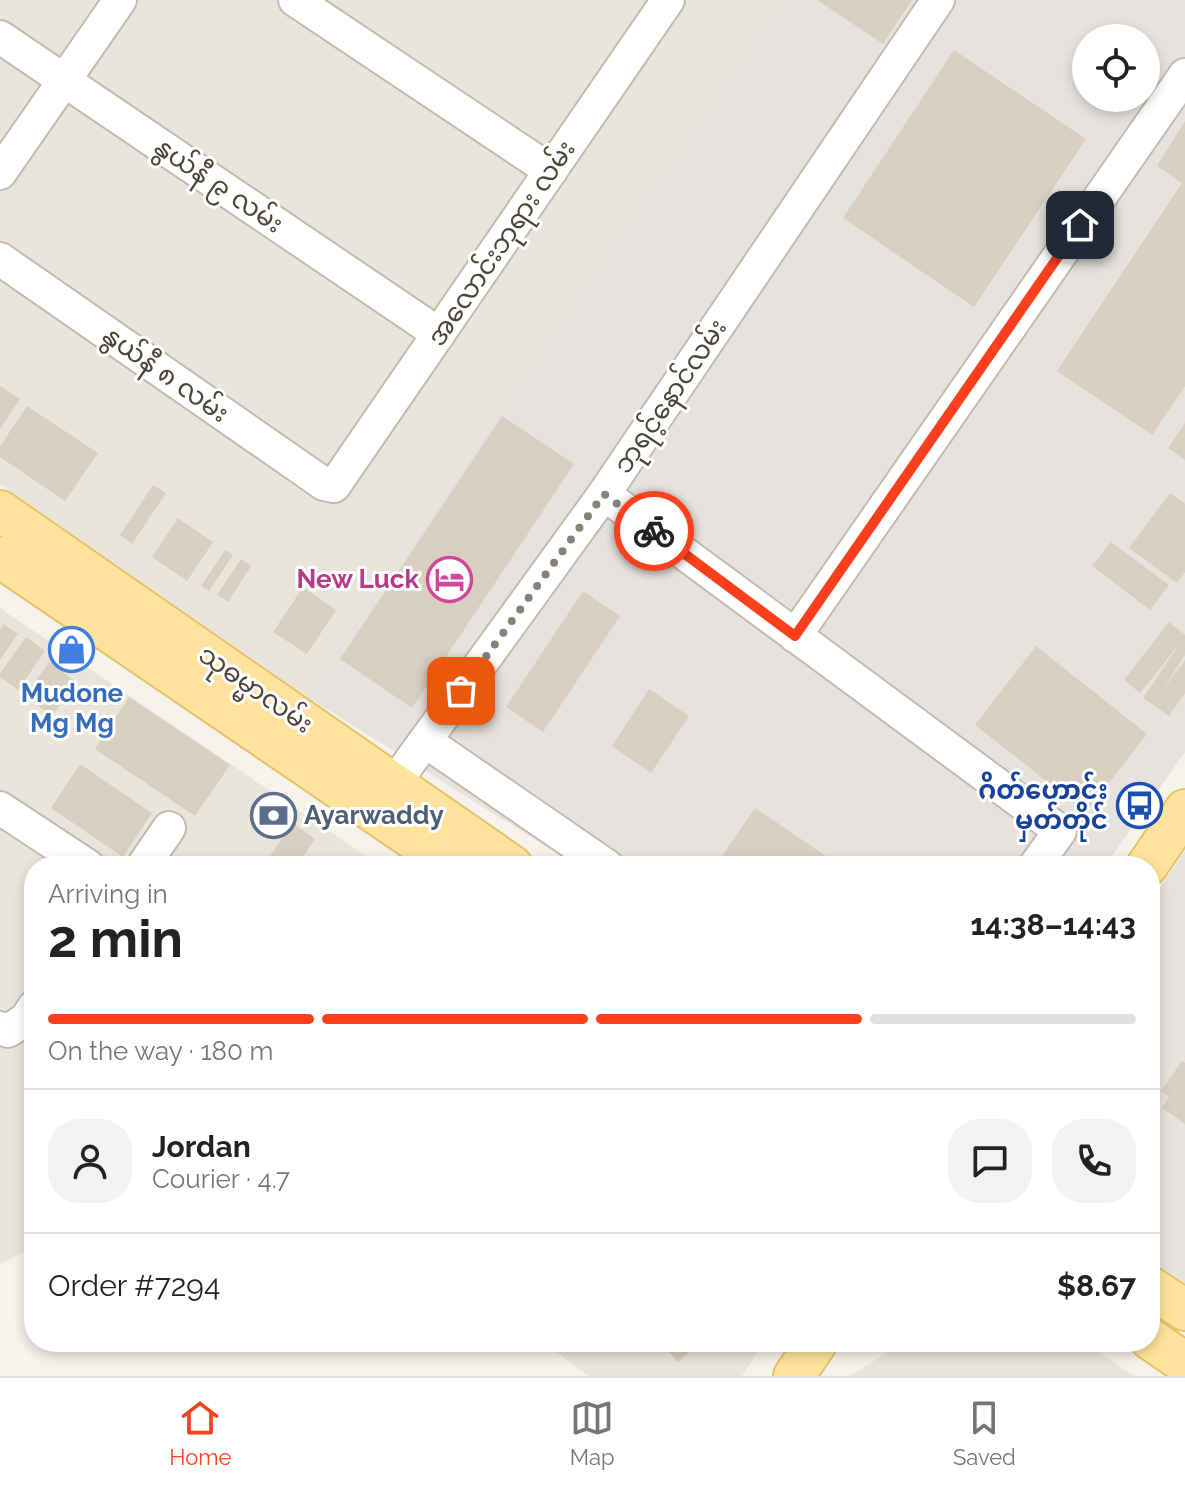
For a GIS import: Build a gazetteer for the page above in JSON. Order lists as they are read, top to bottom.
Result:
{
  "streets": {
    "main road": ["သုဓမ္မာလမ်း"],
    "street": [
      "နွယ်နီ ၉ လမ်း",
      "အလောင်းဘုရား လမ်း",
      "နွယ်နီ ၈ လမ်း",
      "ဘုရင့်နောင်လမ်း"
    ]
  },
  "crossings": [
    ["နွယ်နီ ၉ လမ်း", "အလောင်းဘုရား လမ်း"],
    ["အလောင်းဘုရား လမ်း", "နွယ်နီ ၈ လမ်း"],
    ["ဘုရင့်နောင်လမ်း", "သုဓမ္မာလမ်း"]
  ],
  "places": {
    "hotel": ["New Luck"],
    "shop": ["Mudone Mg Mg"],
    "bus stop": ["ဂိတ်ဟောင်း မှတ်တိုင်"],
    "bank": ["Ayarwaddy"]
  },
  "page": {
    "heading": ["2 min", "Arriving in", "14:38–14:43"],
    "panel": [
      "Jordan",
      "Courier · 4.7",
      "Order #7294",
      "$8.67"
    ],
    "bar": "On the way · 180 m",
    "tabs": ["Home", "Map", "Saved"]
  }
}
